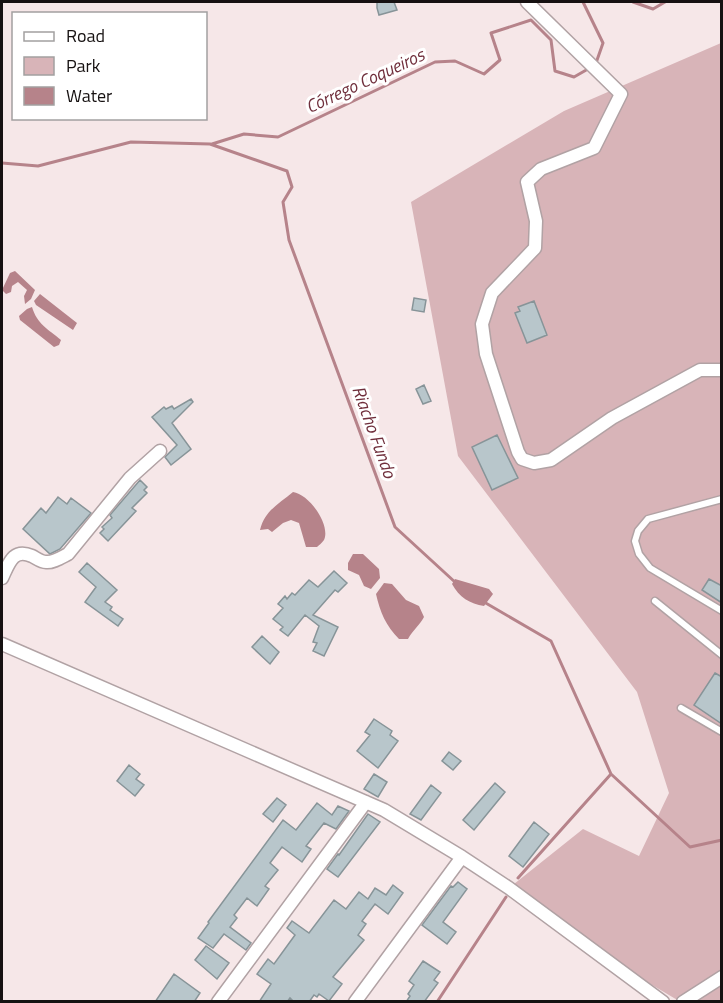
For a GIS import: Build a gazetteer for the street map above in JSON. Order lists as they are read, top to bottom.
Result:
{
  "water": ["Córrego Coqueiros", "Riacho Fundo"],
  "legend": ["Road", "Park", "Water"]
}
